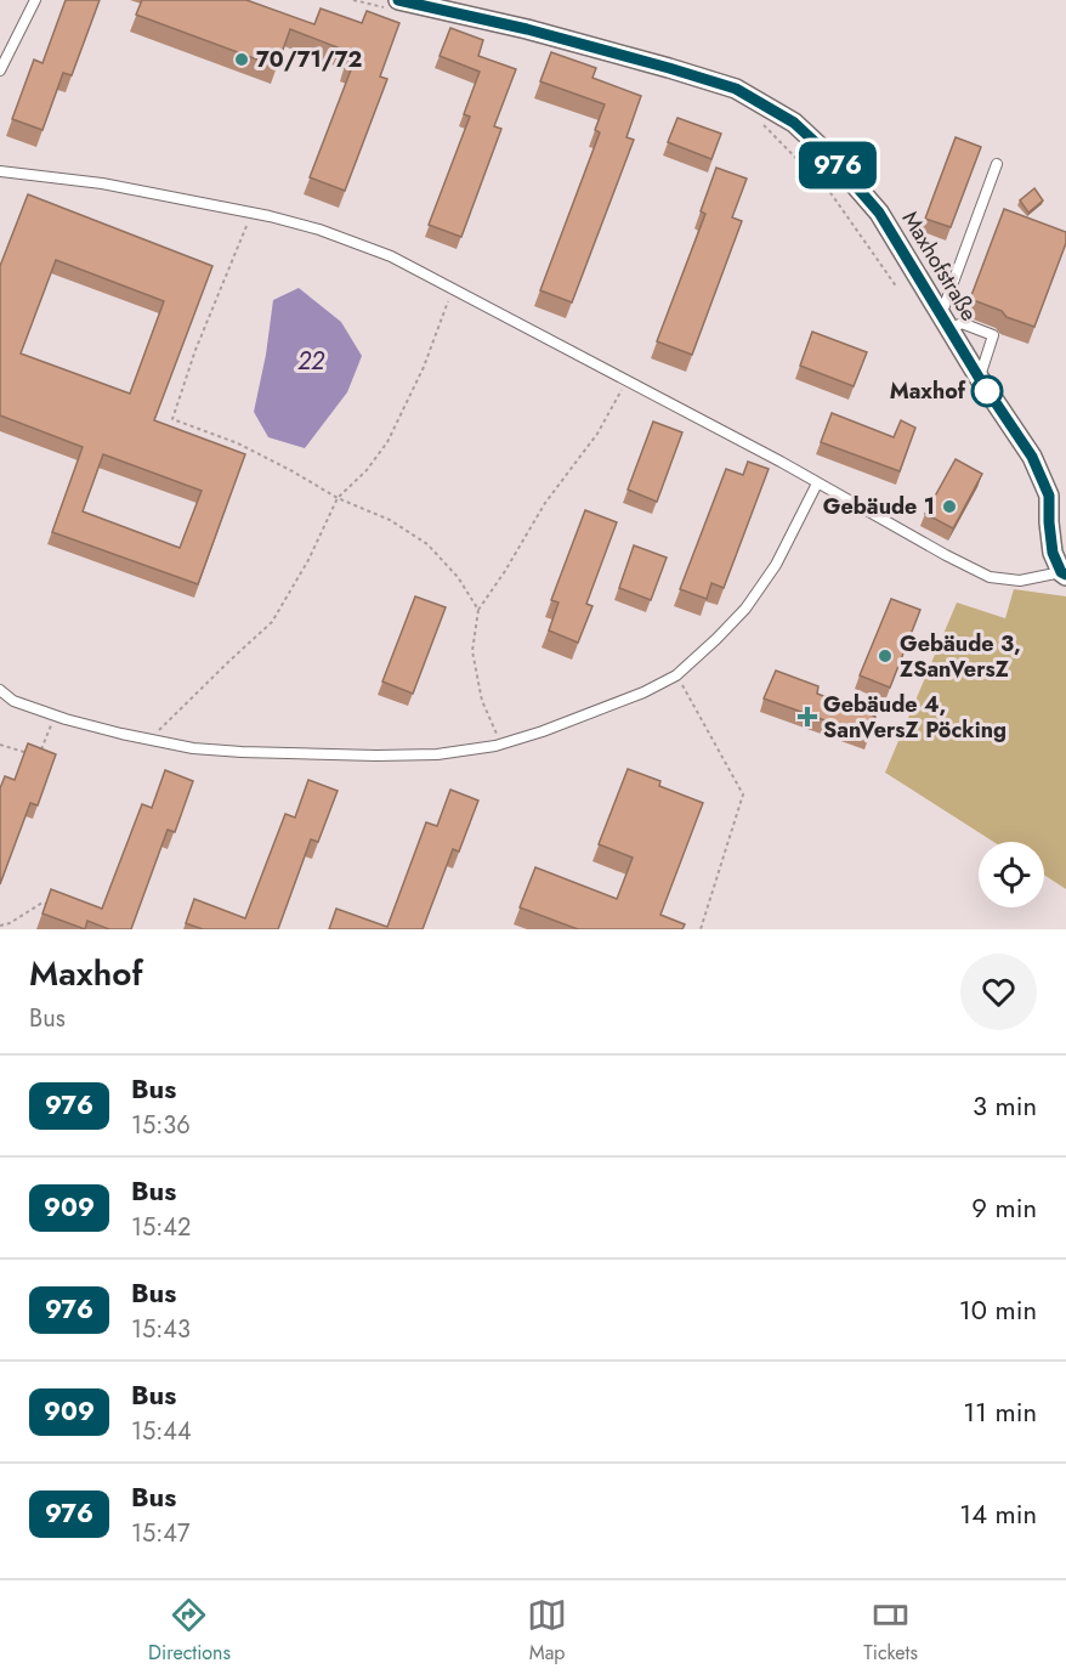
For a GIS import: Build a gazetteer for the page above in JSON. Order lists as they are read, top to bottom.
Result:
{
  "streets": {
    "street": ["Maxhofstraße"]
  },
  "water": ["22"],
  "places": {
    "other": [
      "70/71/72",
      "Maxhof",
      "Gebäude 1",
      "Gebäude 3, ZSanVersZ"
    ],
    "health": ["Gebäude 4, SanVersZ Pöcking"]
  },
  "lines": ["bus line 976"],
  "page": {
    "on_map": "976",
    "heading": ["Maxhof", "Bus"],
    "list": [
      {
        "mark": "976",
        "name": "Bus",
        "note": "15:36",
        "value": "3 min"
      },
      {
        "mark": "909",
        "name": "Bus",
        "note": "15:42",
        "value": "9 min"
      },
      {
        "mark": "976",
        "name": "Bus",
        "note": "15:43",
        "value": "10 min"
      },
      {
        "mark": "909",
        "name": "Bus",
        "note": "15:44",
        "value": "11 min"
      },
      {
        "mark": "976",
        "name": "Bus",
        "note": "15:47",
        "value": "14 min"
      }
    ],
    "tabs": ["Directions", "Map", "Tickets"]
  }
}
